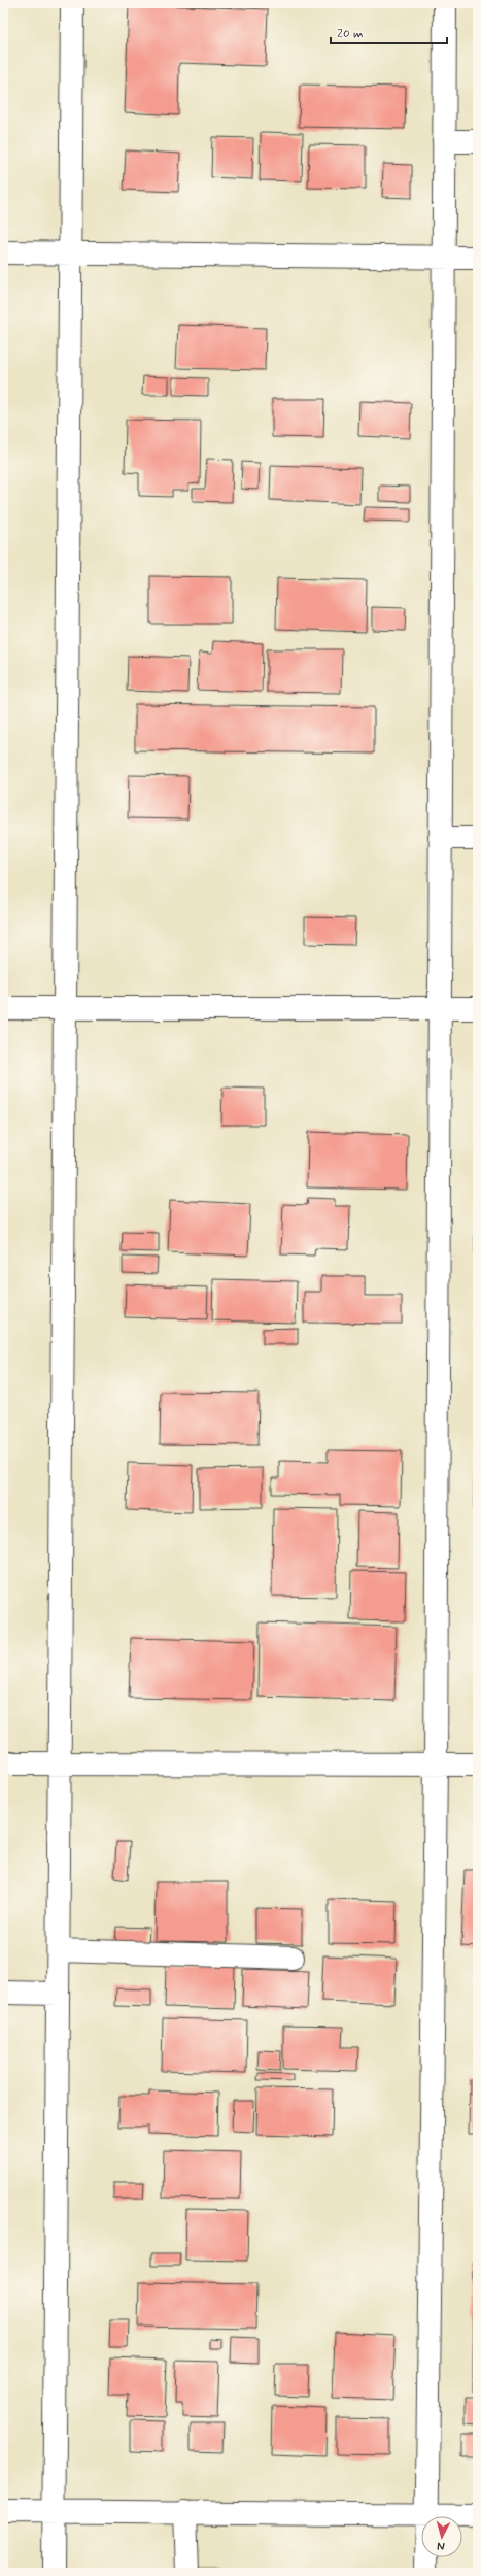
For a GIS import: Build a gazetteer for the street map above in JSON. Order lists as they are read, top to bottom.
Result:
{
  "scale_bar": "20 m",
  "north": "bottom"
}
